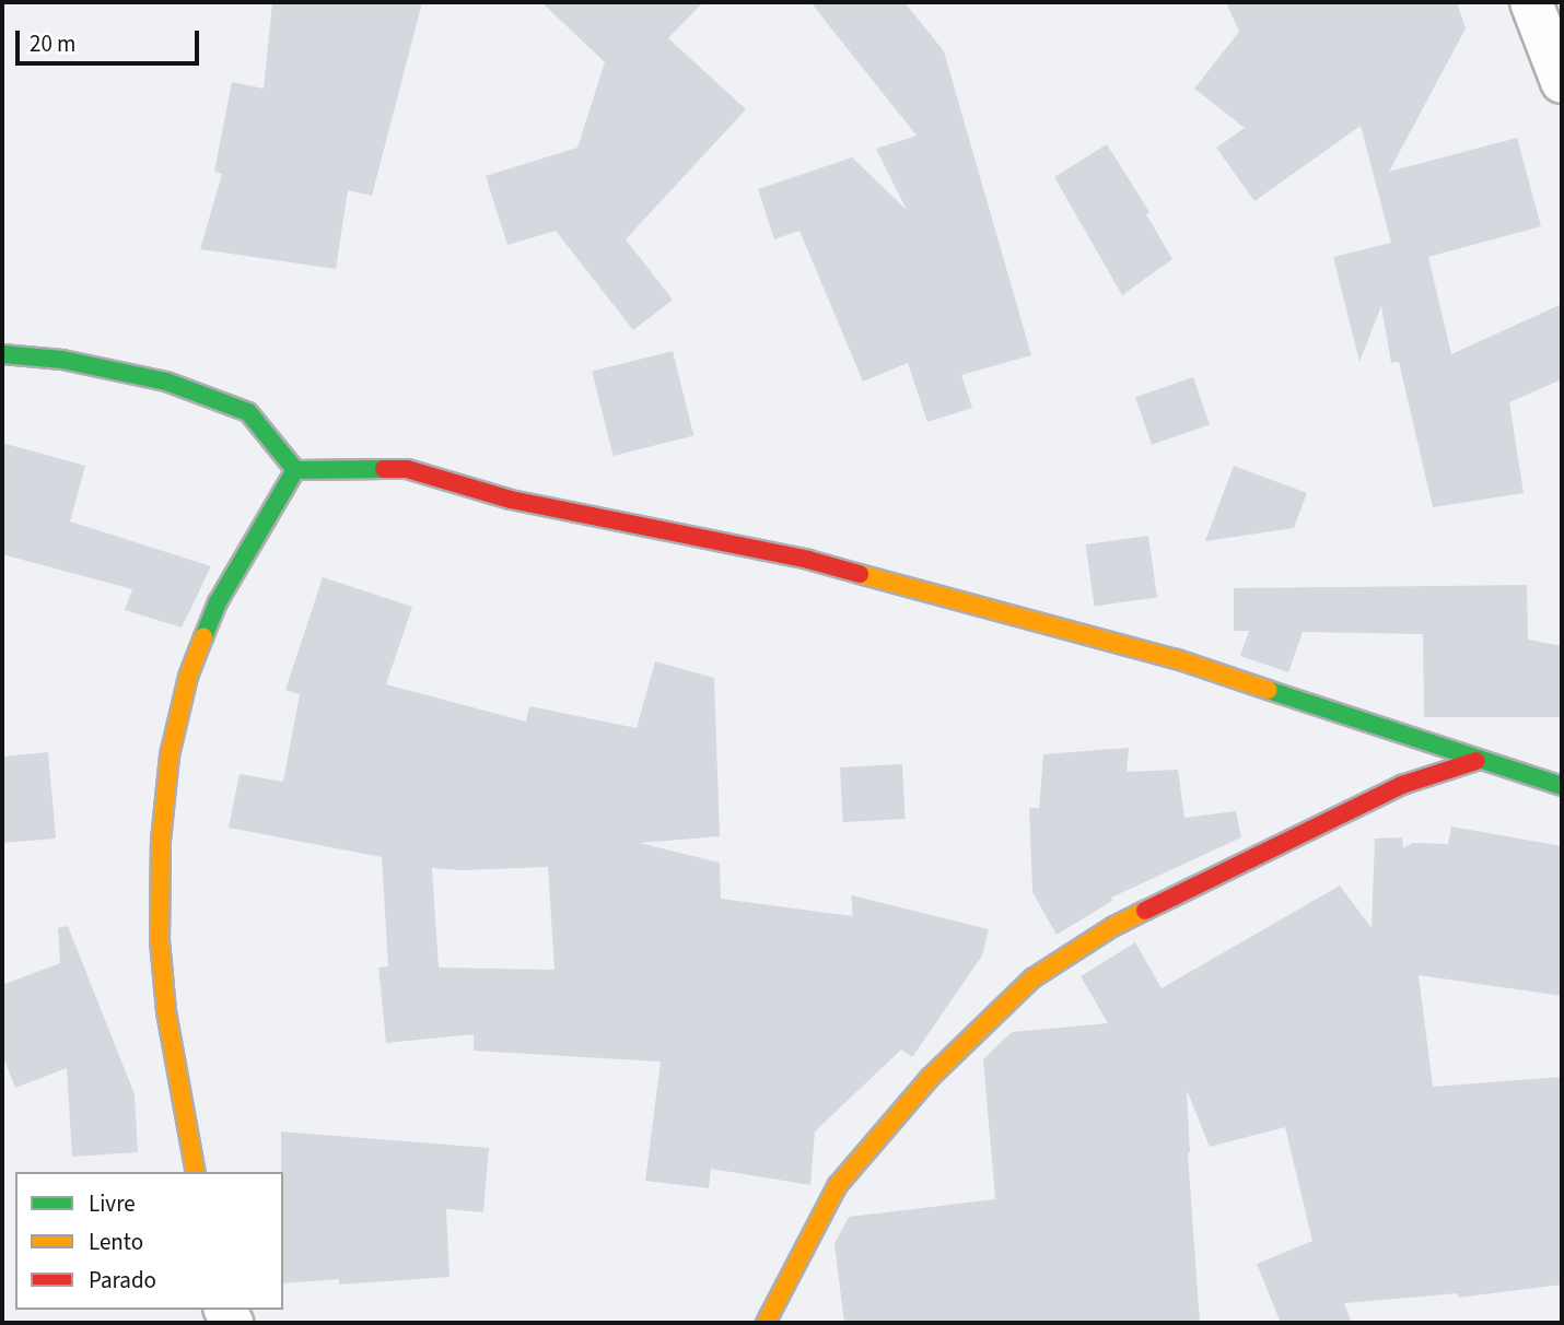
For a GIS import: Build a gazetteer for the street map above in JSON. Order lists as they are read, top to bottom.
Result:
{
  "legend": ["Livre", "Lento", "Parado"],
  "scale_bar": "20 m"
}
